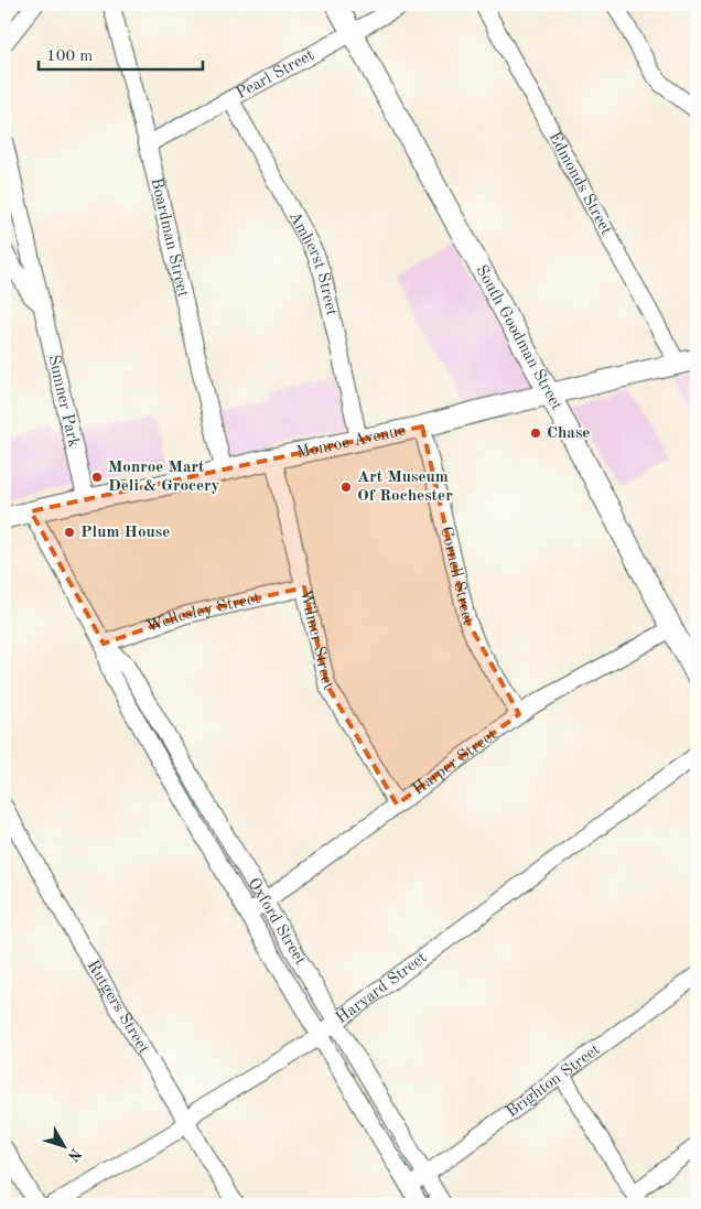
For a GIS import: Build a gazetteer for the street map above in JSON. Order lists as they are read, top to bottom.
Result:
{
  "streets": {
    "main road": ["South Goodman Street", "Monroe Avenue"],
    "street": [
      "Pearl Street",
      "Edmonds Street",
      "Boardman Street",
      "Amherst Street",
      "Sumner Park",
      "Cornell Street",
      "Wellesley Street",
      "Wilmer Street",
      "Harper Street",
      "Oxford Street",
      "Harvard Street",
      "Rutgers Street",
      "Brighton Street"
    ]
  },
  "crossings": [
    ["Pearl Street", "Boardman Street"],
    ["Pearl Street", "Amherst Street"],
    ["Pearl Street", "South Goodman Street"],
    ["Edmonds Street", "Monroe Avenue"],
    ["Boardman Street", "Monroe Avenue"],
    ["Amherst Street", "Monroe Avenue"],
    ["South Goodman Street", "Monroe Avenue"],
    ["South Goodman Street", "Harper Street"],
    ["Sumner Park", "Monroe Avenue"],
    ["Monroe Avenue", "Cornell Street"],
    ["Monroe Avenue", "Wilmer Street"],
    ["Monroe Avenue", "Oxford Street"],
    ["Cornell Street", "Harper Street"],
    ["Wellesley Street", "Wilmer Street"],
    ["Wellesley Street", "Oxford Street"],
    ["Wilmer Street", "Harper Street"],
    ["Harper Street", "Oxford Street"],
    ["Oxford Street", "Harvard Street"],
    ["Oxford Street", "Brighton Street"],
    ["Harvard Street", "Rutgers Street"]
  ],
  "places": [
    "Chase",
    "Monroe Mart Deli & Grocery",
    "Art Museum Of Rochester",
    "Plum House"
  ],
  "scale_bar": "100 m",
  "north": "bottom right"
}
